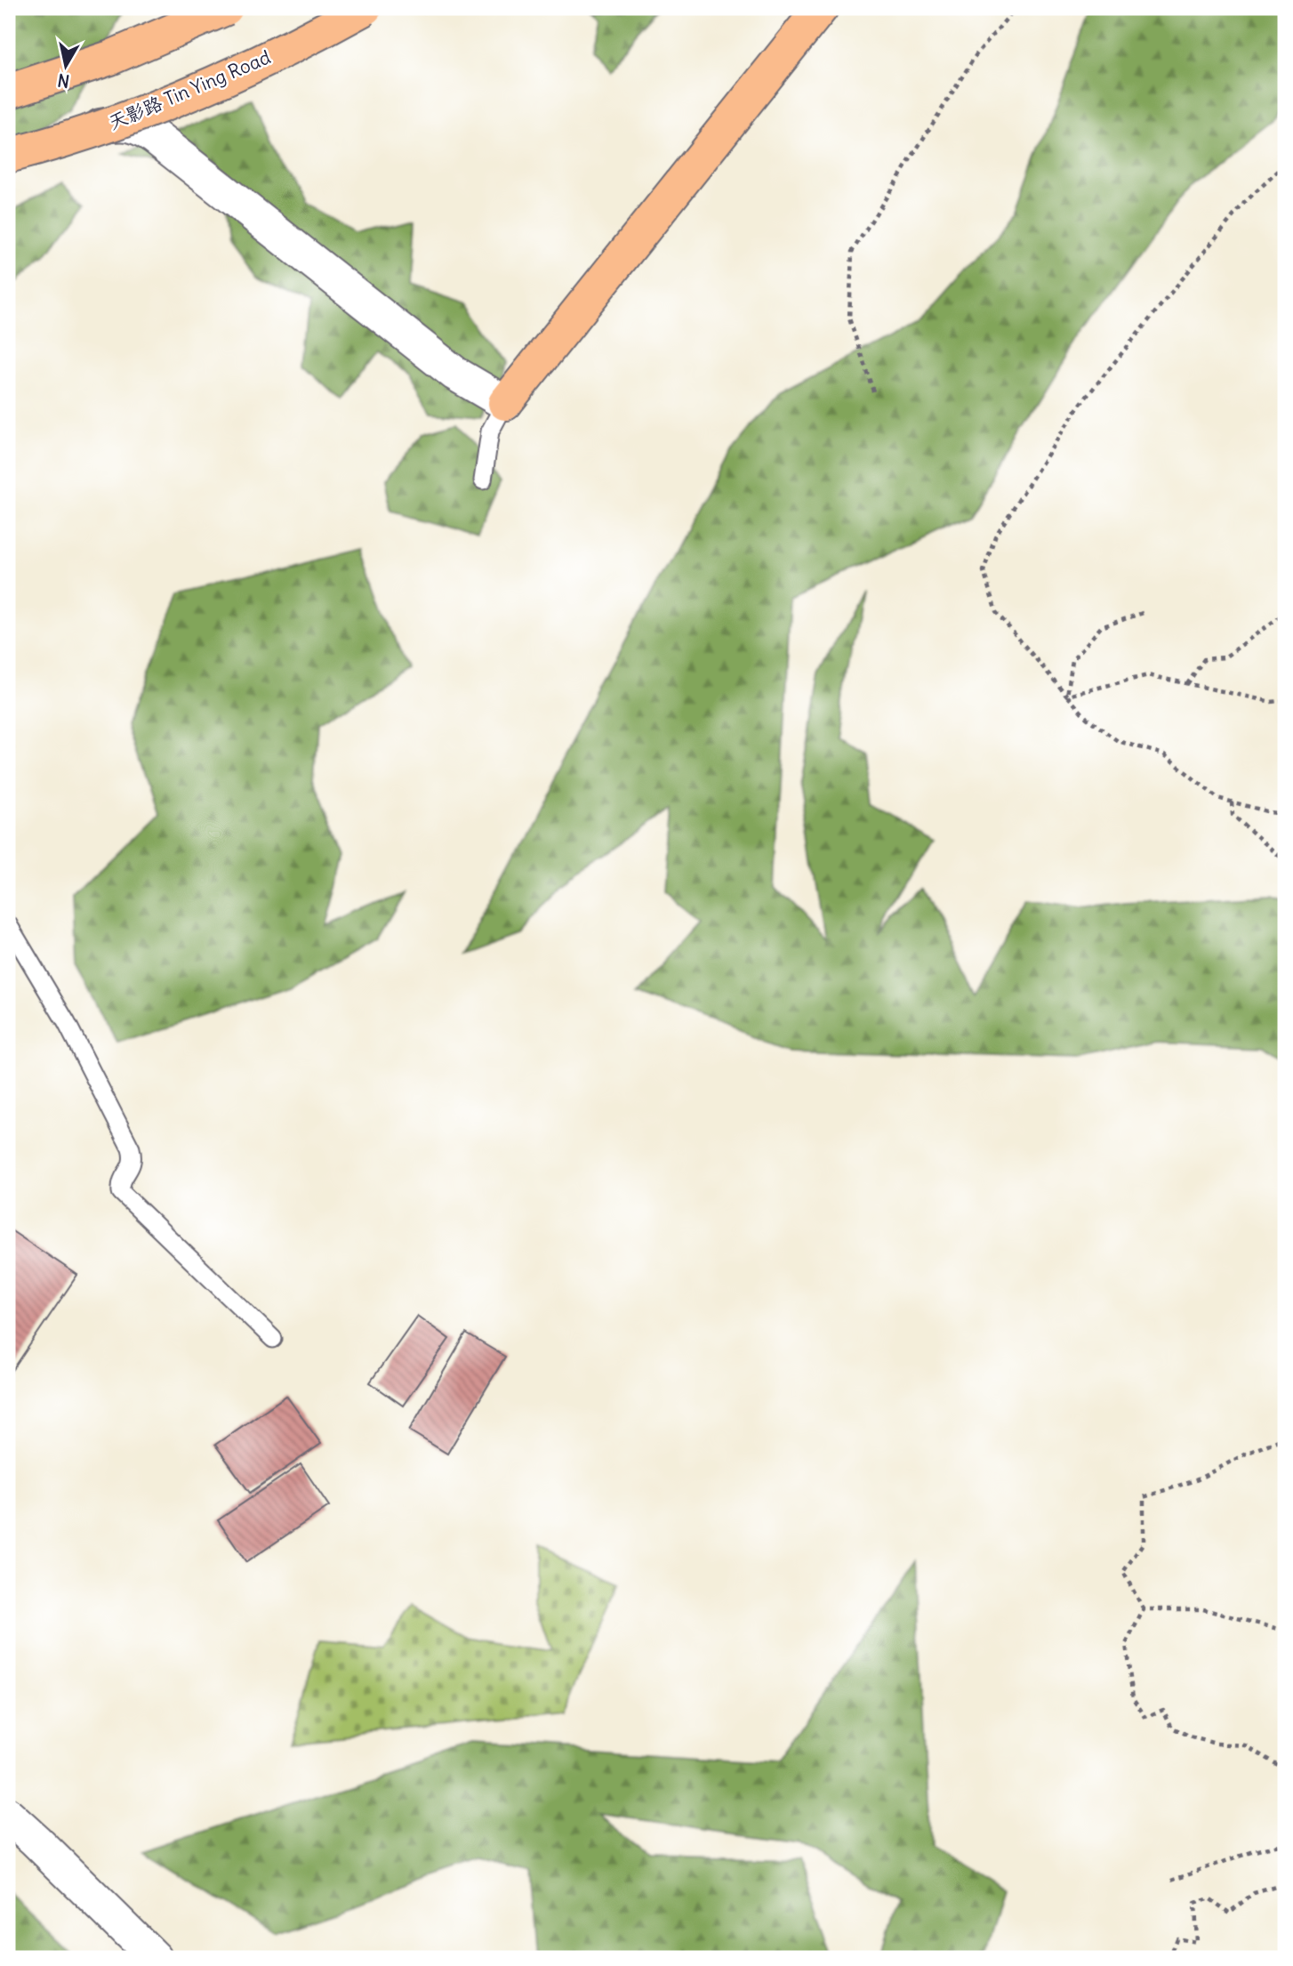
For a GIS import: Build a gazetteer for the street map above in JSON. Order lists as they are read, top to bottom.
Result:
{
  "streets": {
    "main road": ["天影路 Tin Ying Road"]
  },
  "north": "bottom"
}
